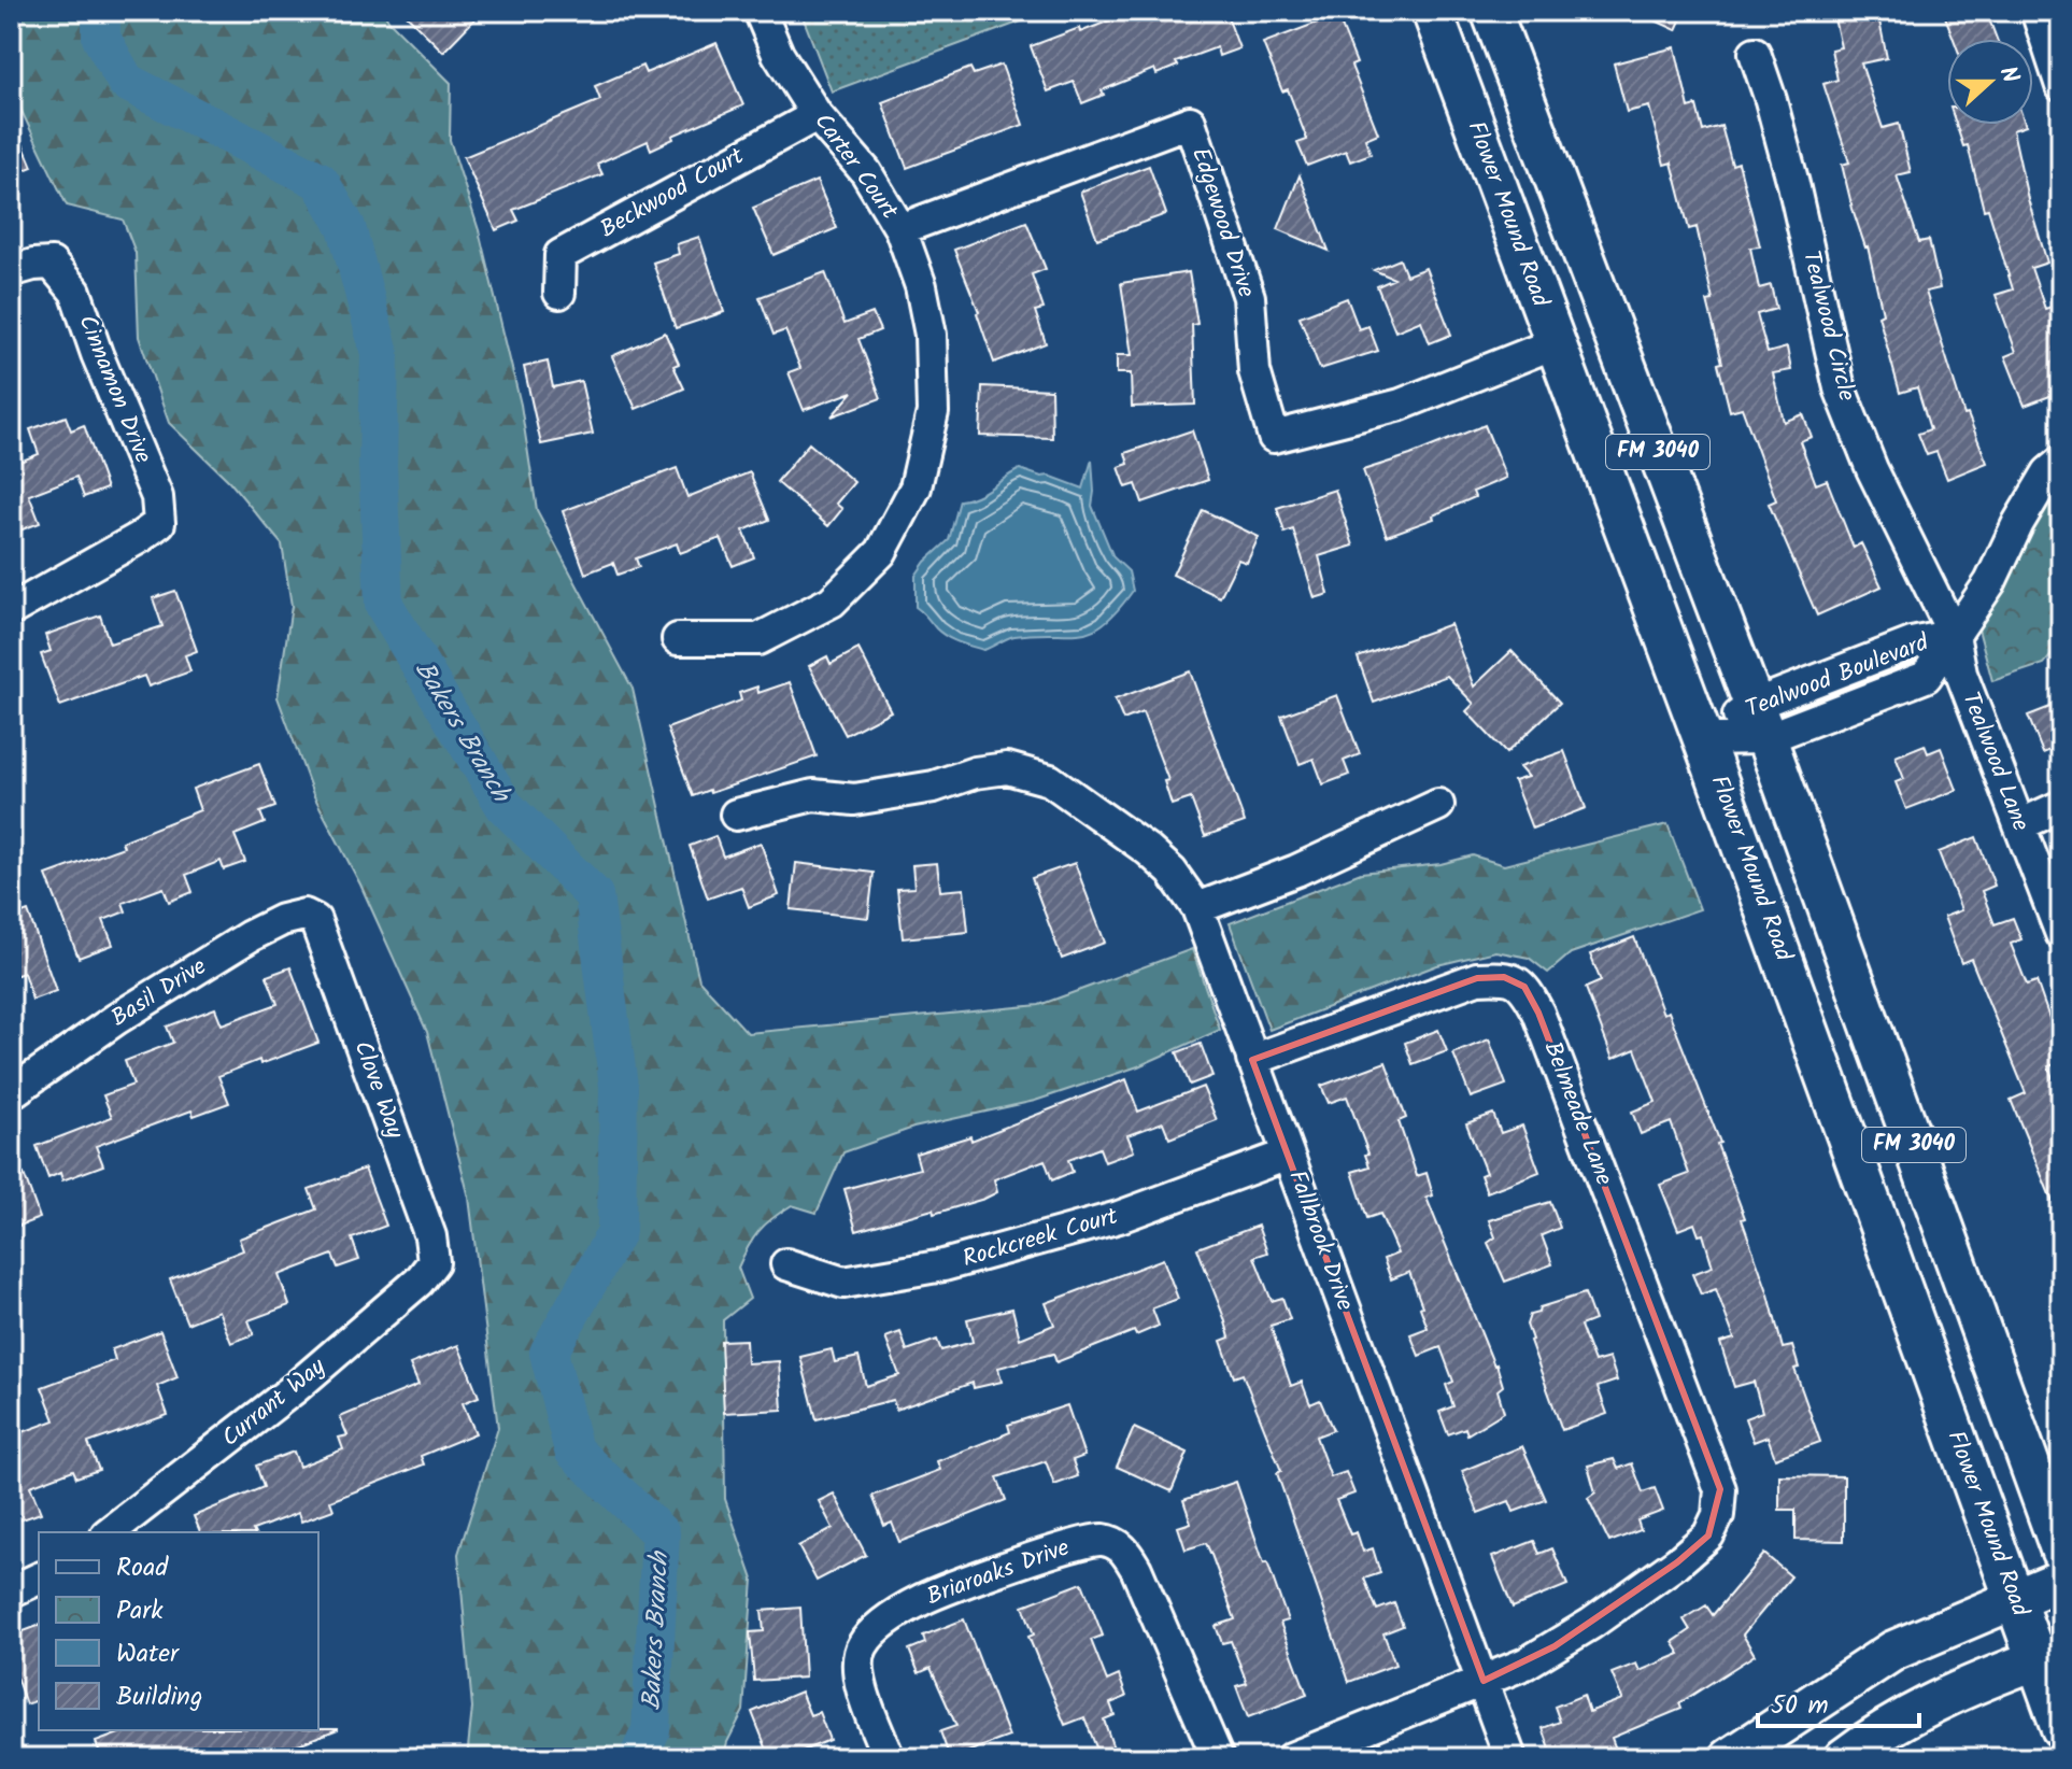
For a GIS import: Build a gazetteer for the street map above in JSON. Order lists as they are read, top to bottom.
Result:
{
  "streets": {
    "main road": ["Flower Mound Road", "FM 3040"],
    "street": [
      "Carter Court",
      "Beckwood Court",
      "Edgewood Drive",
      "Tealwood Circle",
      "Cinnamon Drive",
      "Tealwood Boulevard",
      "Tealwood Lane",
      "Basil Drive",
      "Clove Way",
      "Belmeade Lane",
      "Rockcreek Court",
      "Fallbrook Drive",
      "Currant Way",
      "Briaroaks Drive"
    ]
  },
  "crossings": [
    ["Carter Court", "Beckwood Court"],
    ["Carter Court", "Edgewood Drive"],
    ["Flower Mound Road", "Edgewood Drive"],
    ["Flower Mound Road", "Tealwood Boulevard"],
    ["Tealwood Circle", "Tealwood Boulevard"],
    ["Tealwood Circle", "Tealwood Lane"],
    ["FM 3040", "Tealwood Boulevard"],
    ["Tealwood Boulevard", "Tealwood Lane"],
    ["Basil Drive", "Clove Way"],
    ["Clove Way", "Currant Way"],
    ["Belmeade Lane", "Fallbrook Drive"],
    ["Rockcreek Court", "Fallbrook Drive"]
  ],
  "water": ["Bakers Branch"],
  "legend": [
    "Road",
    "Park",
    "Water",
    "Building"
  ],
  "scale_bar": "50 m",
  "north": "right"
}
